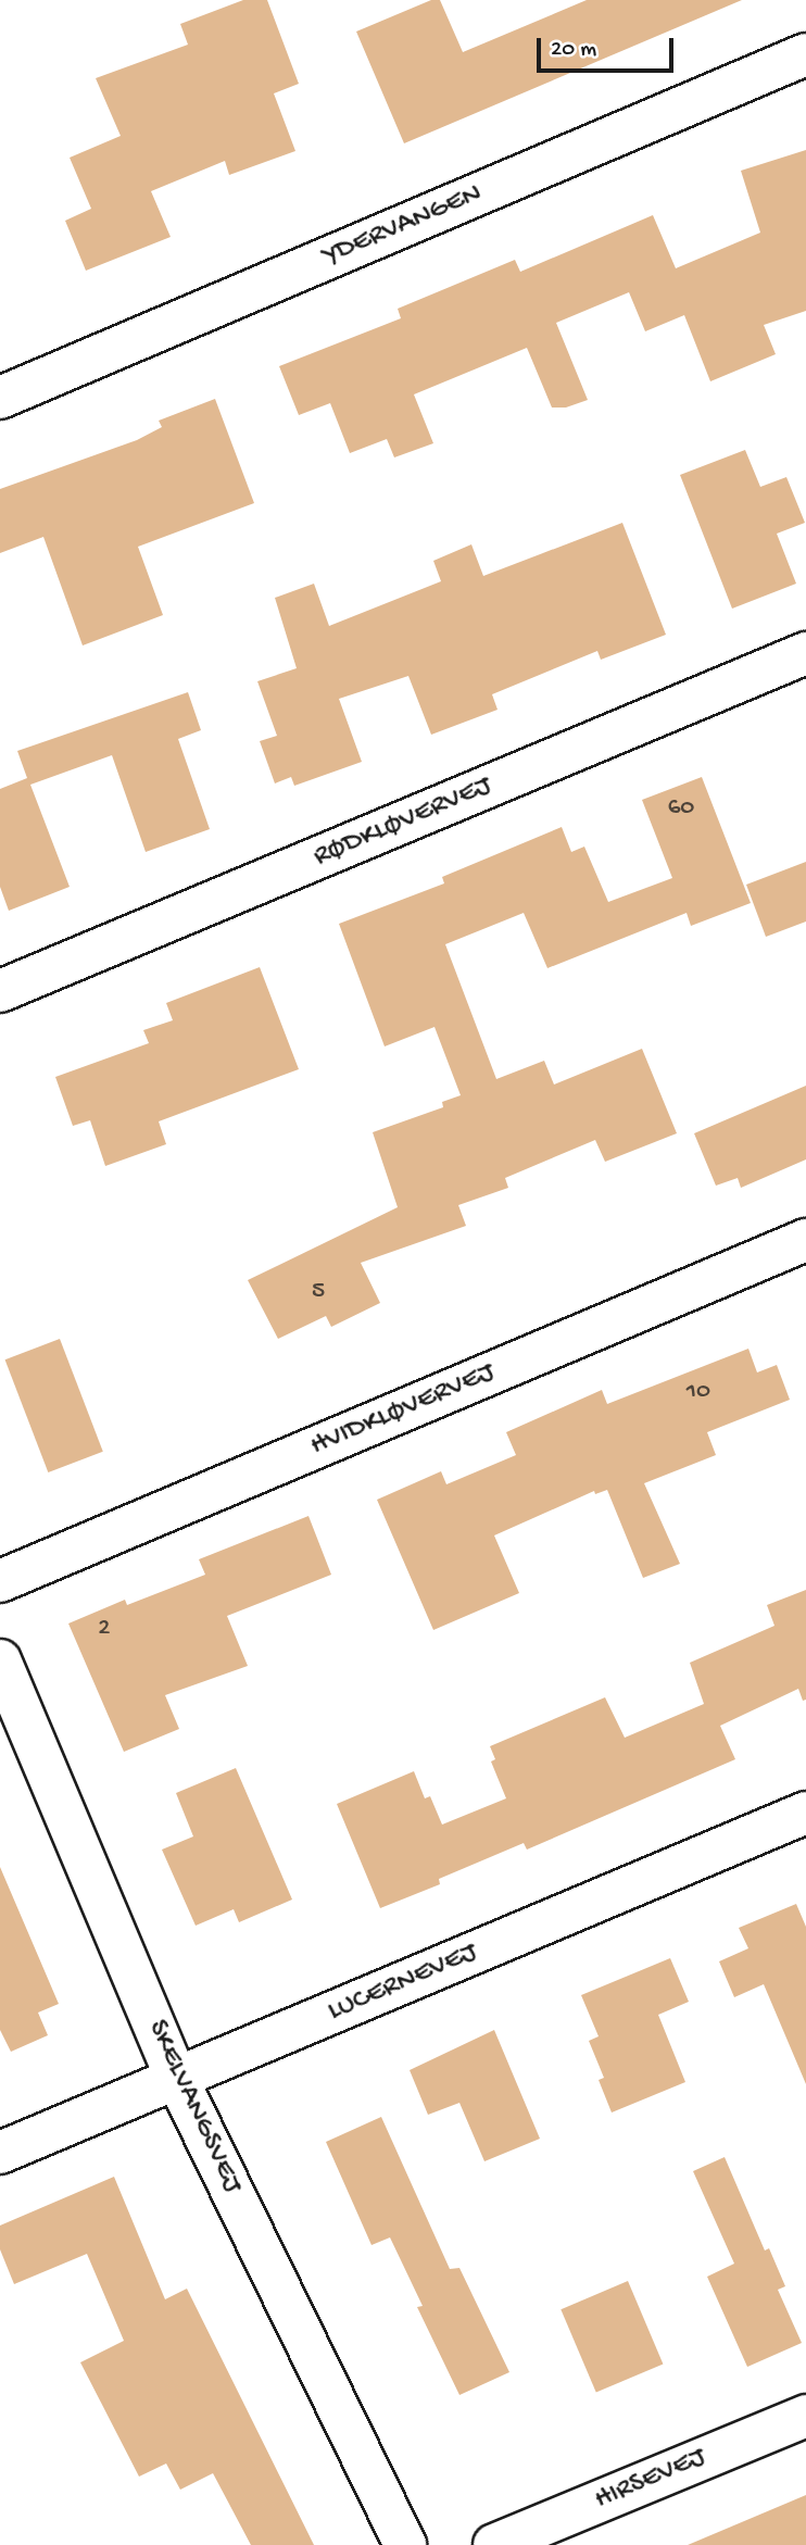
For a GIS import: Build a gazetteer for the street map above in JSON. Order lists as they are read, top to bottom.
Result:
{
  "streets": {
    "street": [
      "YDERVANGEN",
      "RØDKLØVERVEJ",
      "HVIDKLØVERVEJ",
      "LUCERNEVEJ",
      "SKELVANGSVEJ",
      "HIRSEVEJ"
    ]
  },
  "crossings": [
    ["LUCERNEVEJ", "SKELVANGSVEJ"]
  ],
  "house_numbers": [
    "60",
    "5",
    "10",
    "2"
  ],
  "scale_bar": "20 m"
}
